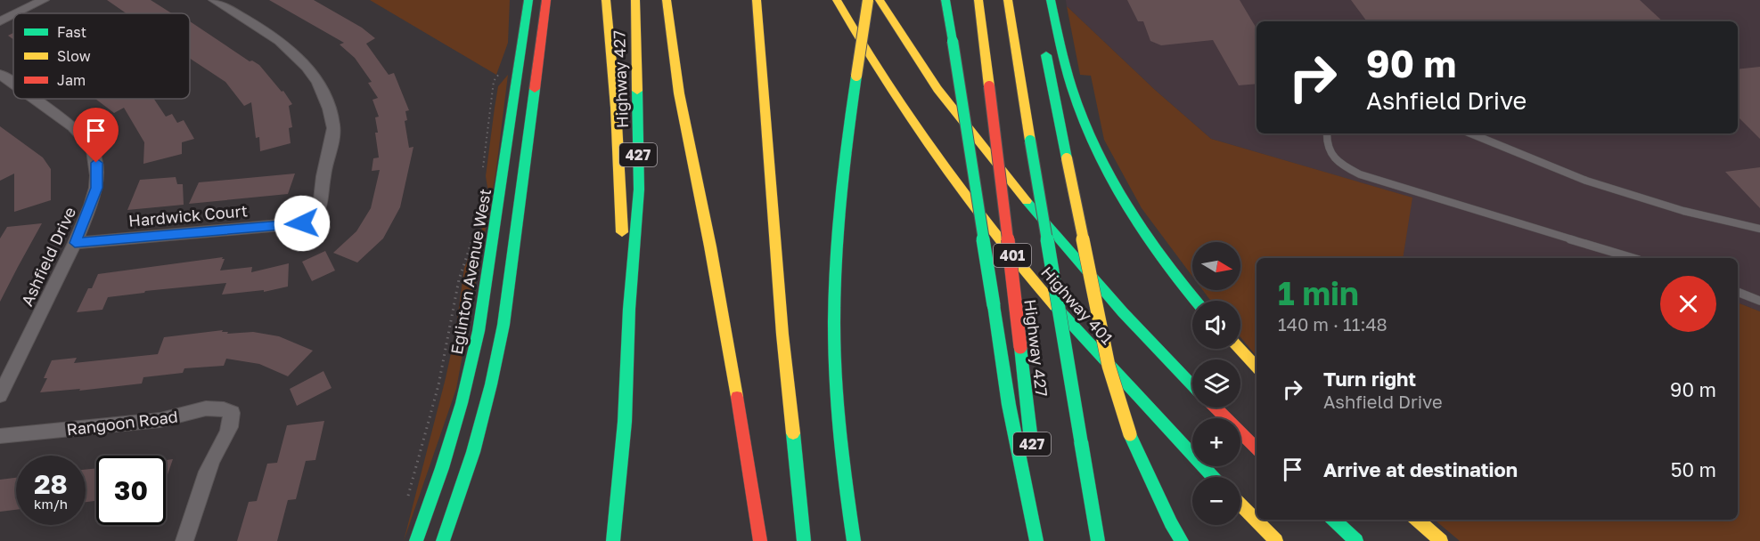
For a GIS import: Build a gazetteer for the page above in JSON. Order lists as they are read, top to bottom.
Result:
{
  "streets": {
    "main road": [
      "Highway 427",
      "427",
      "401",
      "Eglinton Avenue West",
      "Highway 401"
    ],
    "street": ["Hardwick Court", "Ashfield Drive", "Rangoon Road"]
  },
  "crossings": [
    ["Hardwick Court", "Ashfield Drive"]
  ],
  "legend": ["Fast", "Slow", "Jam"],
  "north": "right",
  "page": {
    "turn": ["90 m", "Ashfield Drive"],
    "map_buttons": ["+", "−"],
    "heading": ["1 min", "140 m · 11:48"],
    "list": [
      {
        "name": "Turn right",
        "note": "Ashfield Drive",
        "value": "90 m"
      },
      {
        "name": "Arrive at destination",
        "value": "50 m"
      }
    ],
    "speed": "28 km/h",
    "limit": "30"
  }
}
